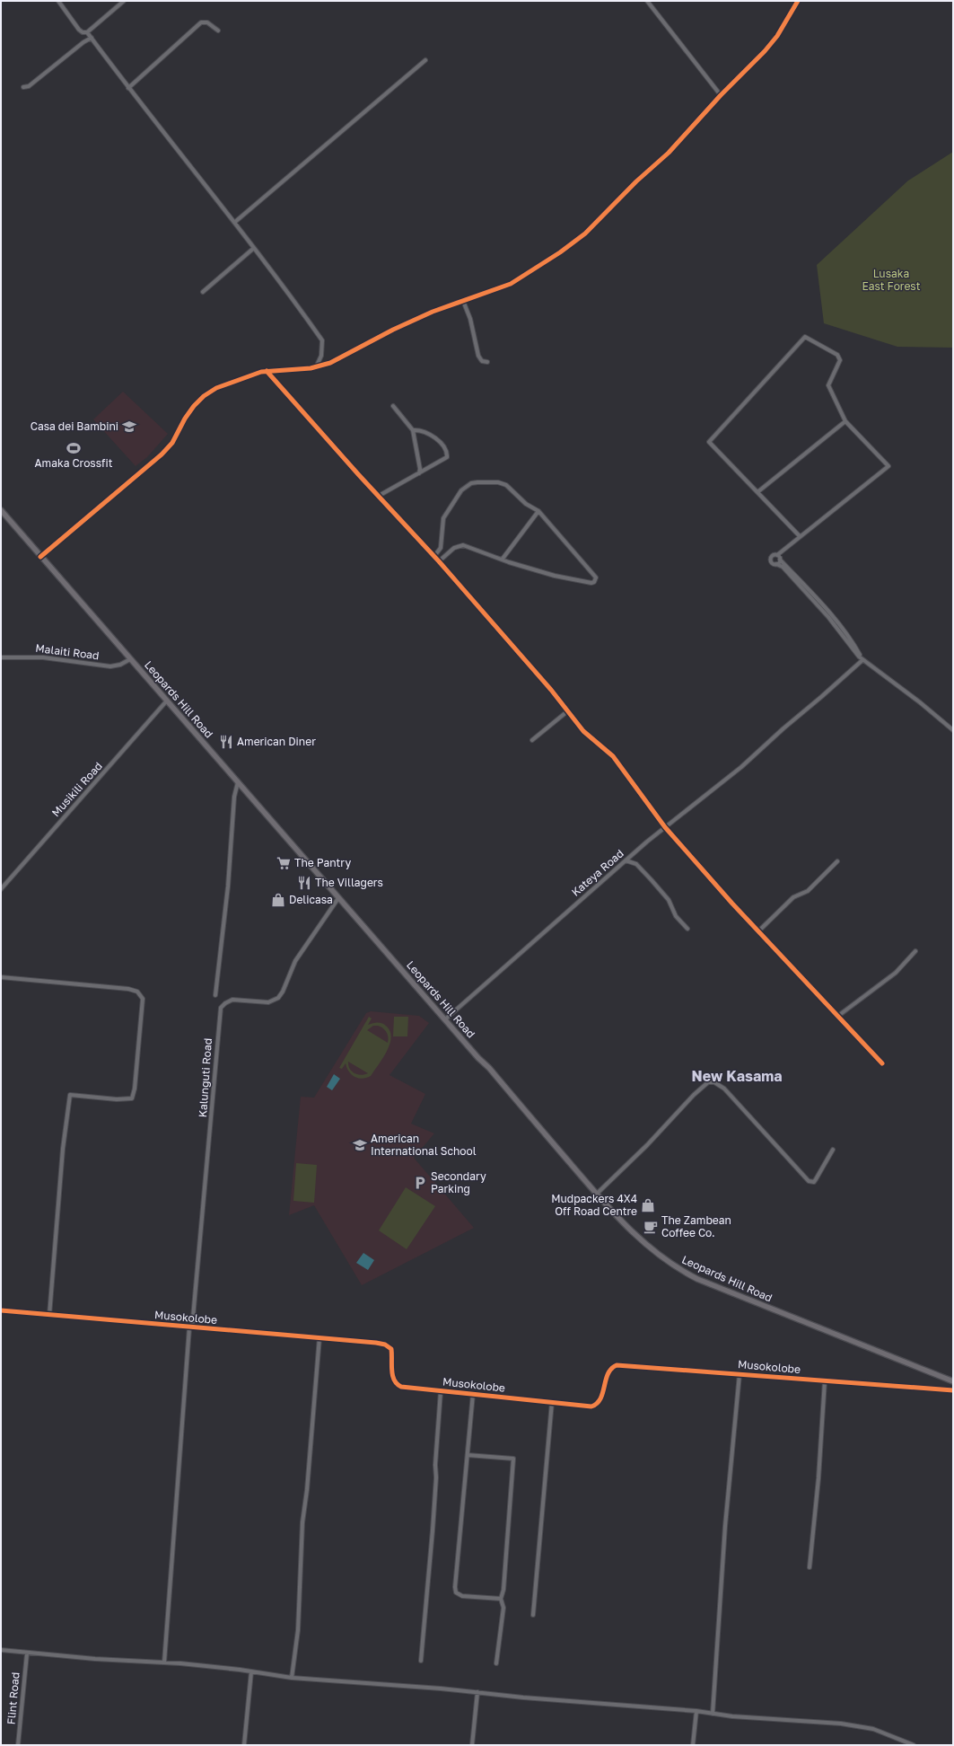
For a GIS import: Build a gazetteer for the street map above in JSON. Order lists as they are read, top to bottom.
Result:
{
  "streets": {
    "main road": ["Leopards Hill Road"],
    "street": [
      "Malaiti Road",
      "Musikili Road",
      "Kateya Road",
      "Kalunguti Road",
      "Musokolobe",
      "Flint Road"
    ]
  },
  "crossings": [
    ["Malaiti Road", "Leopards Hill Road"],
    ["Leopards Hill Road", "Musikili Road"],
    ["Leopards Hill Road", "Kateya Road"],
    ["Leopards Hill Road", "Kalunguti Road"],
    ["Kalunguti Road", "Musokolobe"]
  ],
  "districts": ["New Kasama"],
  "parks": ["Lusaka East Forest"],
  "places": {
    "school or university": ["Casa dei Bambini", "American International School"],
    "sports": ["Amaka Crossfit"],
    "restaurant": ["American Diner", "The Villagers"],
    "supermarket": ["The Pantry"],
    "shop": ["Delicasa", "Mudpackers 4X4 Off Road Centre"],
    "parking": ["Secondary Parking"],
    "cafe": ["The Zambean Coffee Co."]
  }
}
